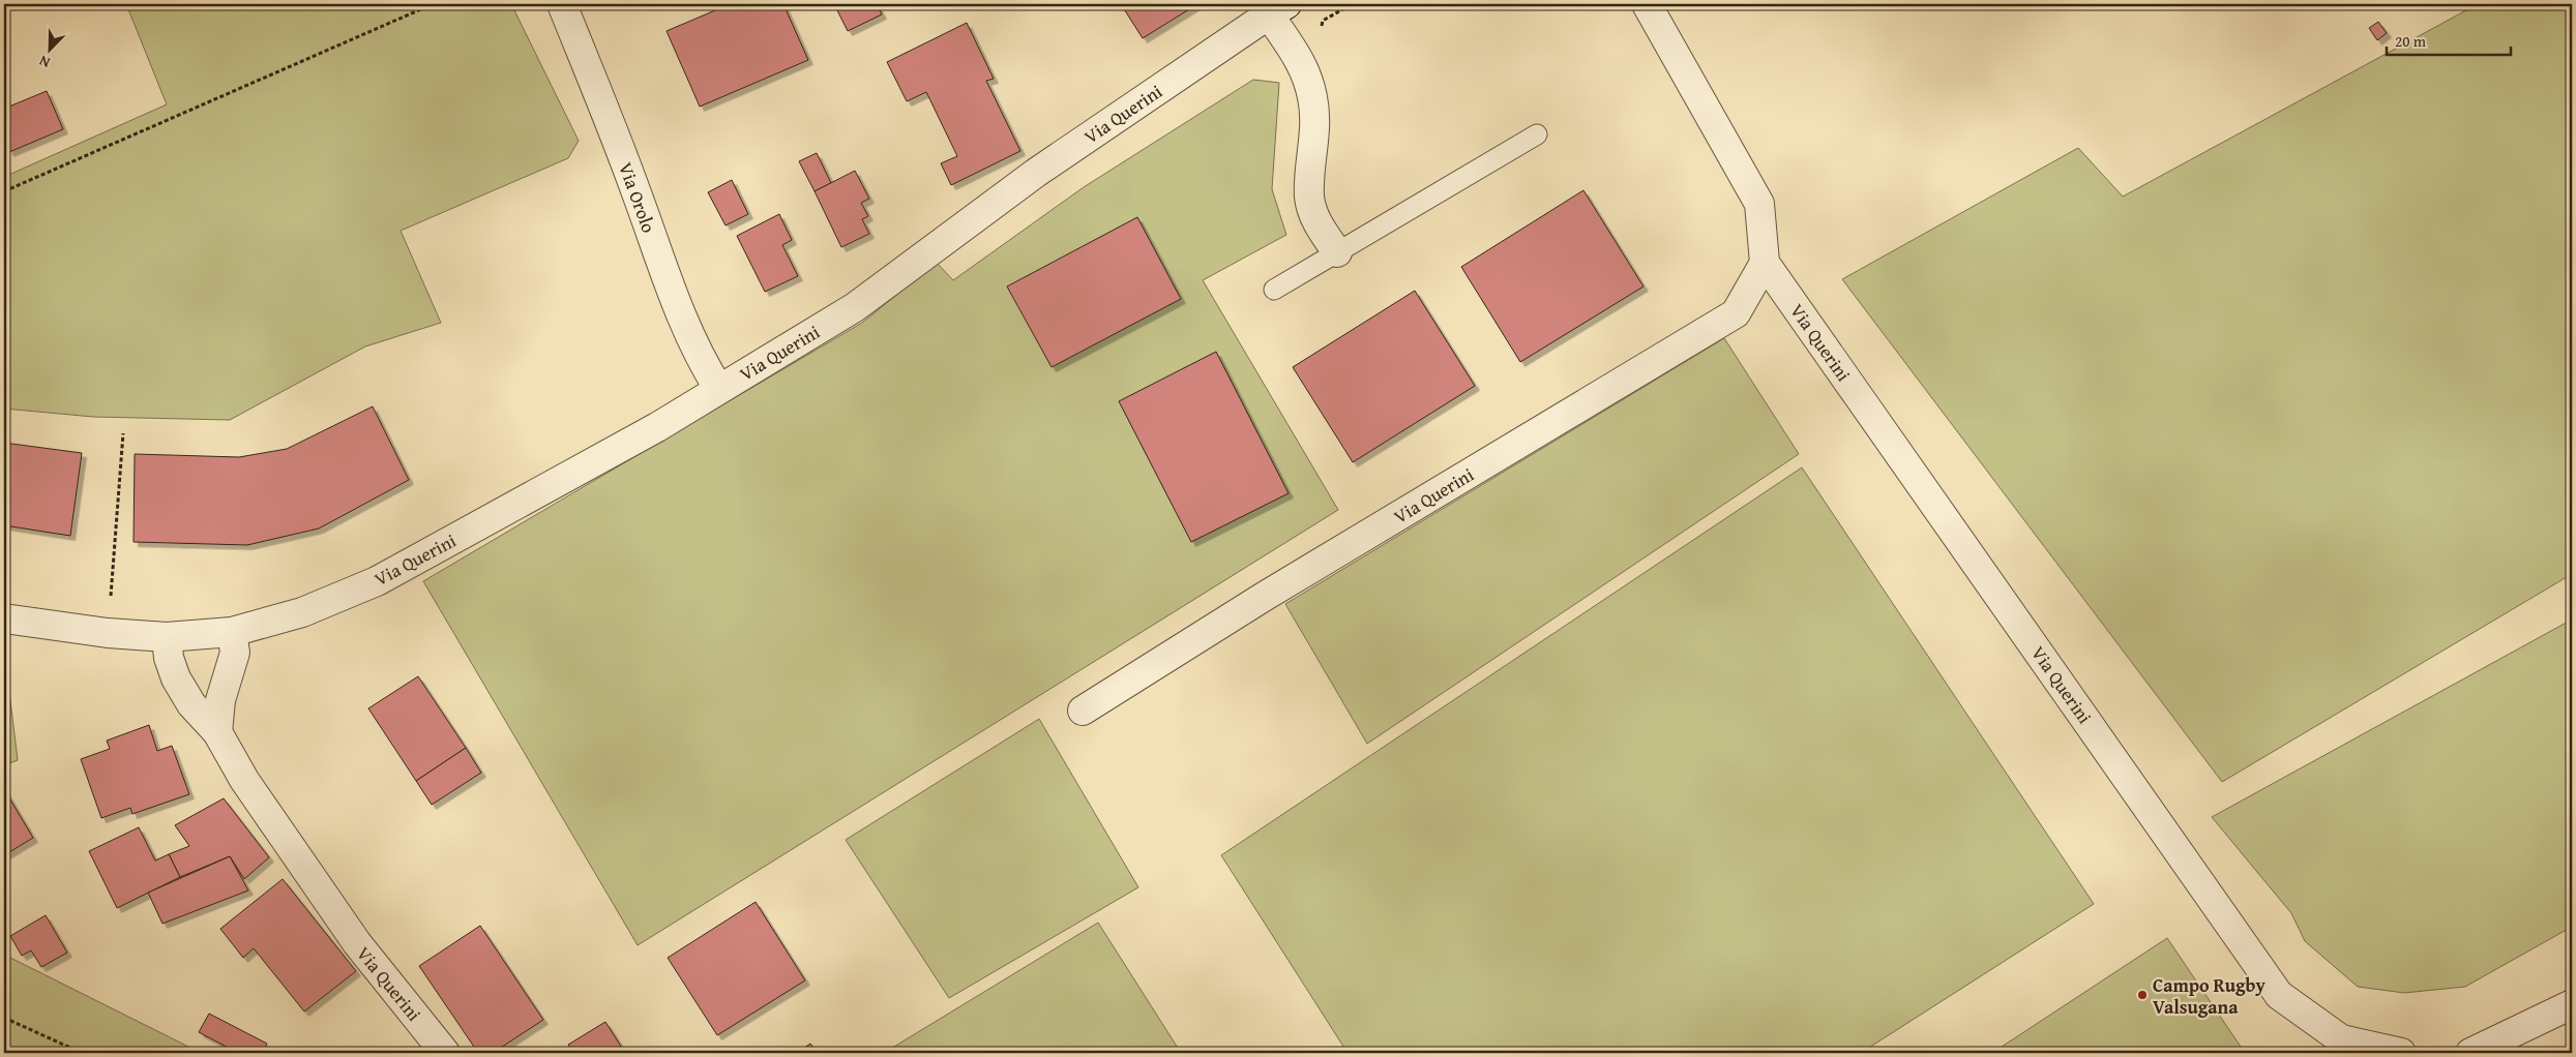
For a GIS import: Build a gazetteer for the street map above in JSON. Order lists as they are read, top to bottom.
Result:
{
  "streets": {
    "street": ["Via Querini", "Via Orolo"]
  },
  "crossings": [
    ["Via Querini", "Via Orolo"]
  ],
  "places": ["Campo Rugby Valsugana"],
  "scale_bar": "20 m",
  "north": "bottom left"
}
